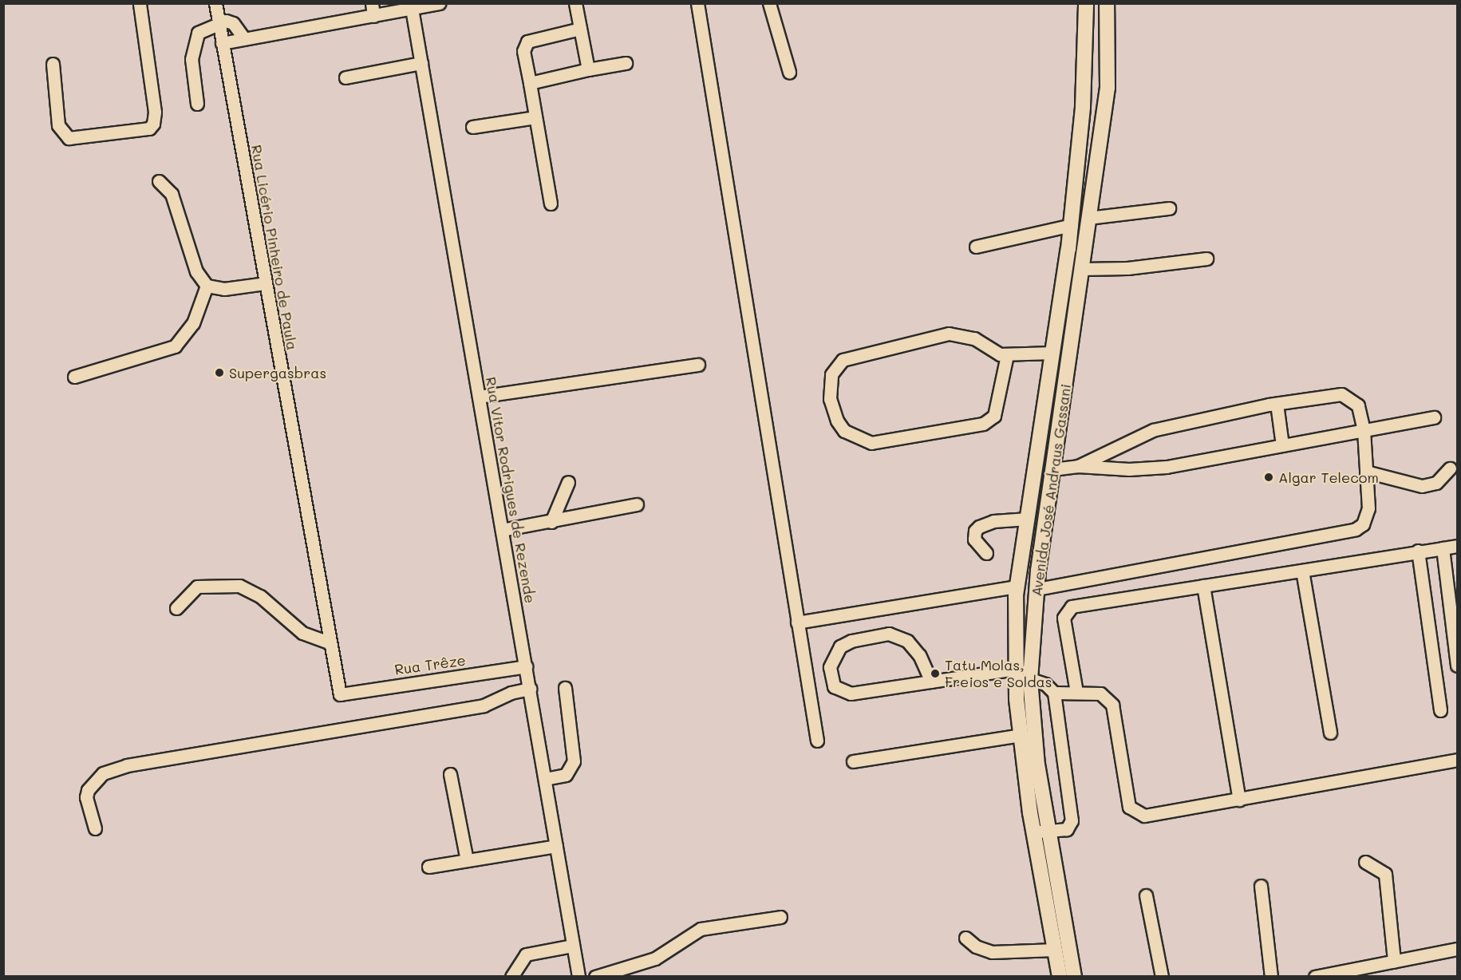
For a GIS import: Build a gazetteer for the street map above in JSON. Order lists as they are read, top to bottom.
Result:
{
  "streets": {
    "main road": ["Avenida José Andraus Gassani"],
    "street": ["Rua Licério Pinheiro de Paula", "Rua Vitor Rodrigues de Rezende", "Rua Trêze"]
  },
  "crossings": [
    ["Rua Licério Pinheiro de Paula", "Rua Trêze"],
    ["Rua Vitor Rodrigues de Rezende", "Rua Trêze"]
  ],
  "places": ["Supergasbras", "Algar Telecom", "Tatu Molas, Freios e Soldas"]
}
